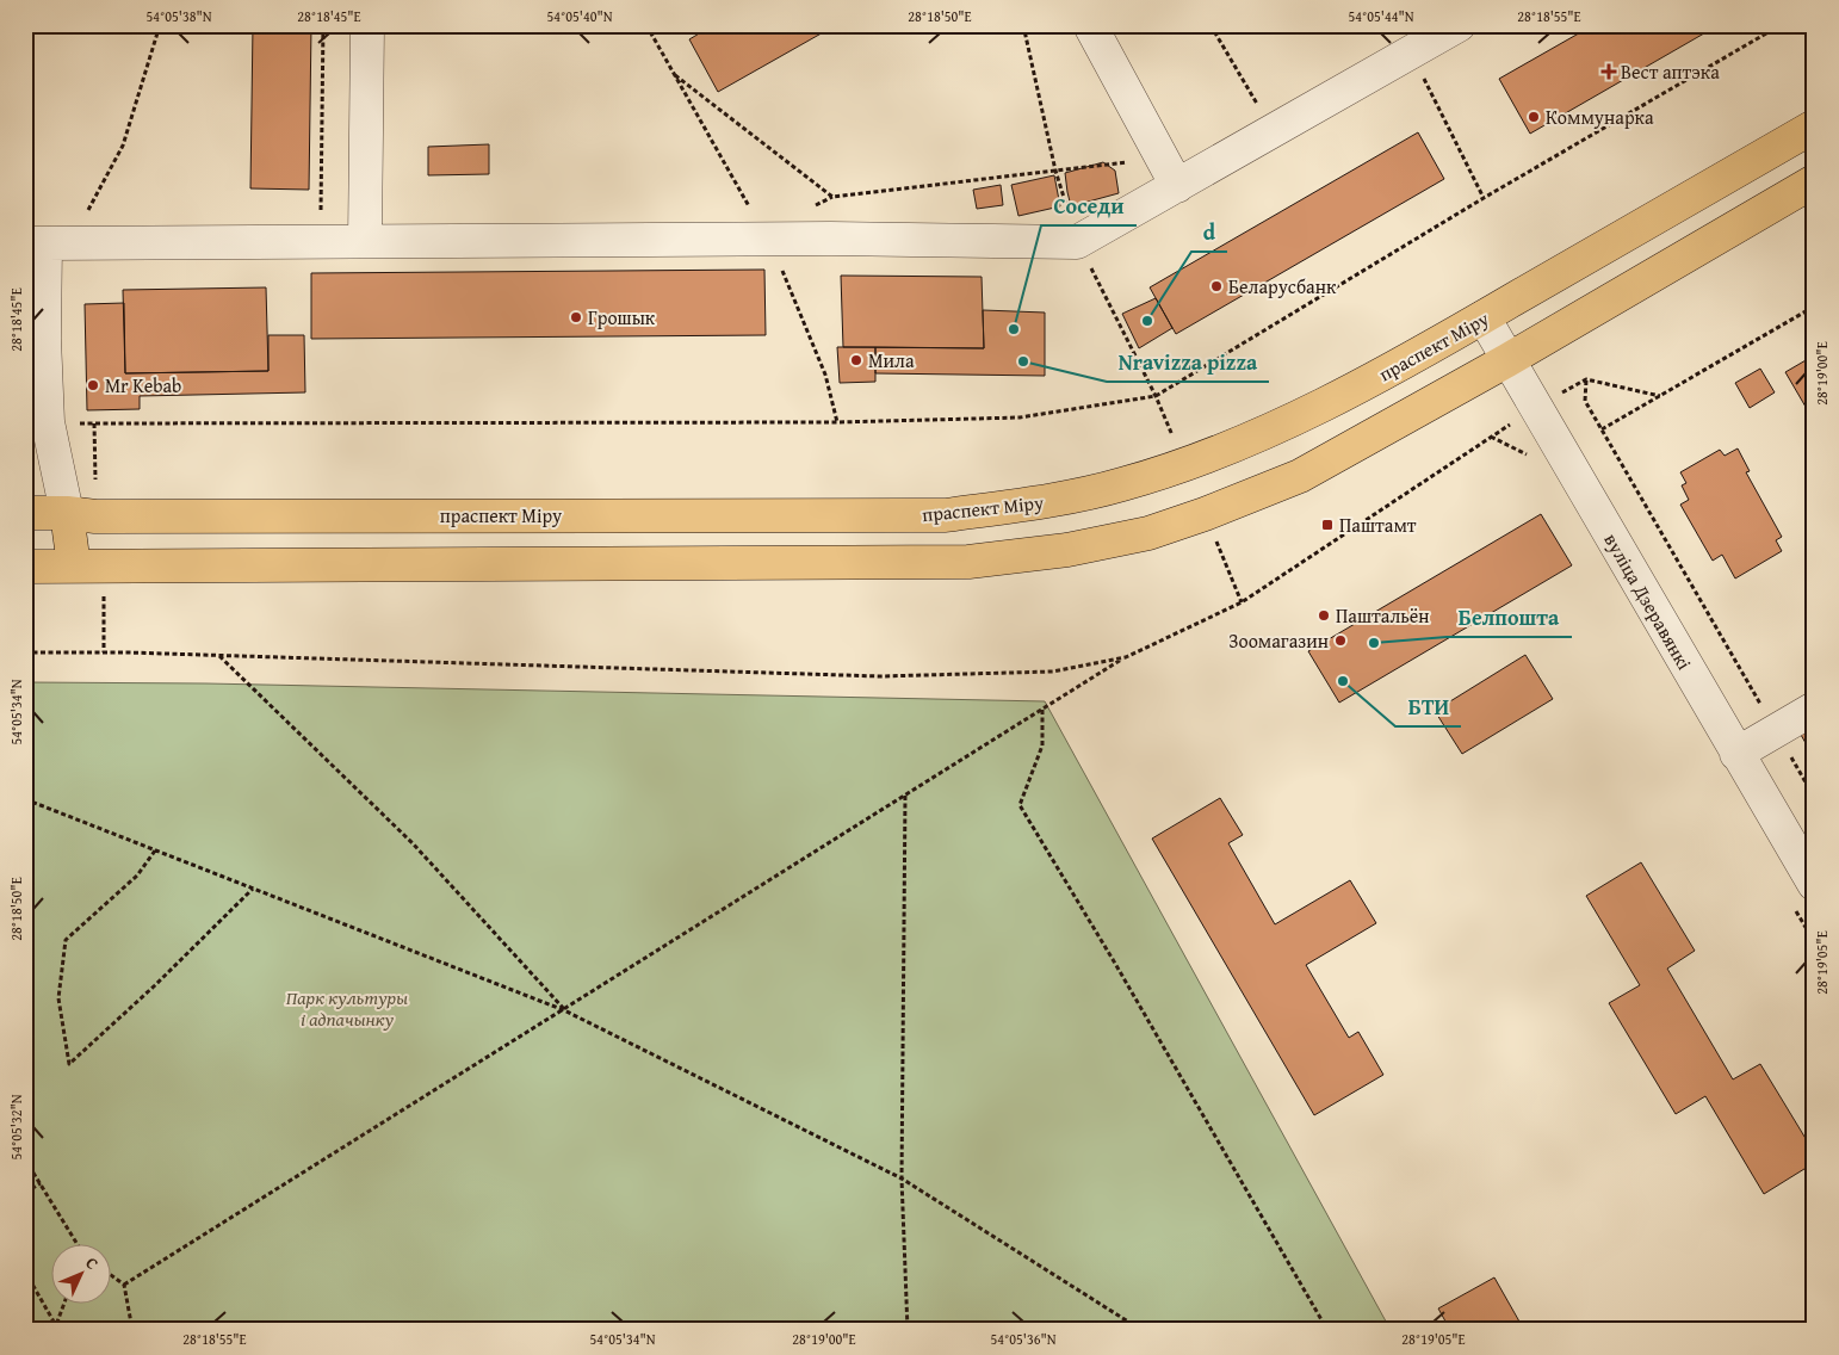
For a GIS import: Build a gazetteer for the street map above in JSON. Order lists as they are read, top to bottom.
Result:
{
  "streets": {
    "main road": ["праспект Міру"],
    "street": ["вуліца Дзеравянкі"]
  },
  "crossings": [
    ["праспект Міру", "вуліца Дзеравянкі"]
  ],
  "parks": ["Парк культуры і адпачынку"],
  "places": {
    "health": ["Вест аптэка"],
    "other": [
      "Коммунарка",
      "Беларусбанк",
      "Грошык",
      "d",
      "Соседи",
      "Мила",
      "Nravizza pizza",
      "Mr Kebab",
      "Паштальён",
      "Зоомагазин",
      "Белпошта",
      "БТИ"
    ],
    "transit": ["Паштамт"]
  },
  "north": "top right",
  "coordinates": [
    "54°05'38\"N",
    "28°18'45\"E",
    "54°05'40\"N",
    "28°18'50\"E",
    "54°05'44\"N",
    "28°18'55\"E",
    "28°19'00\"E",
    "54°05'34\"N",
    "28°19'05\"E",
    "54°05'32\"N",
    "54°05'36\"N"
  ]
}
